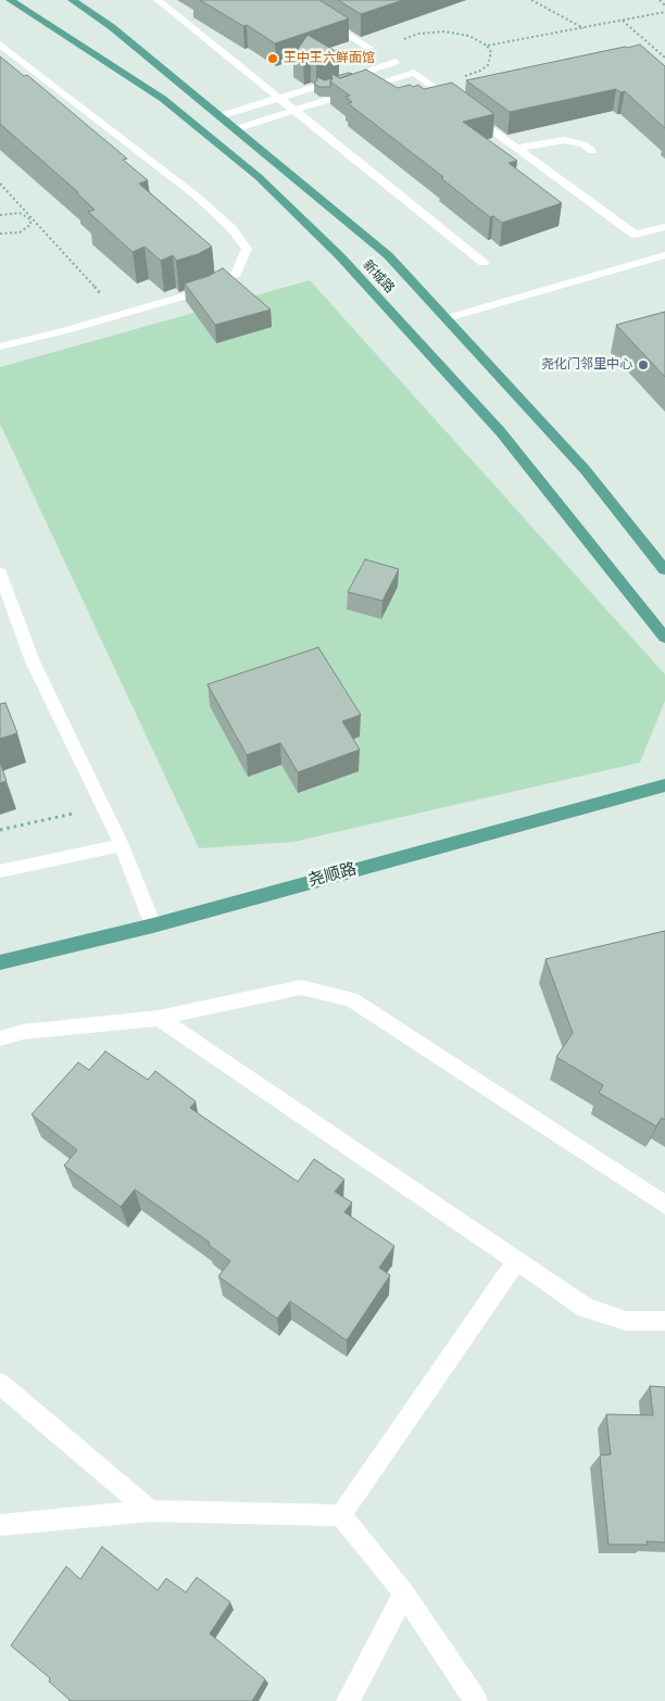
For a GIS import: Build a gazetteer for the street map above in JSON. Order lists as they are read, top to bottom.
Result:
{
  "streets": {
    "main road": ["新城路", "尧顺路"]
  },
  "places": ["王中王六鲜面馆", "尧化门邻里中心"]
}
